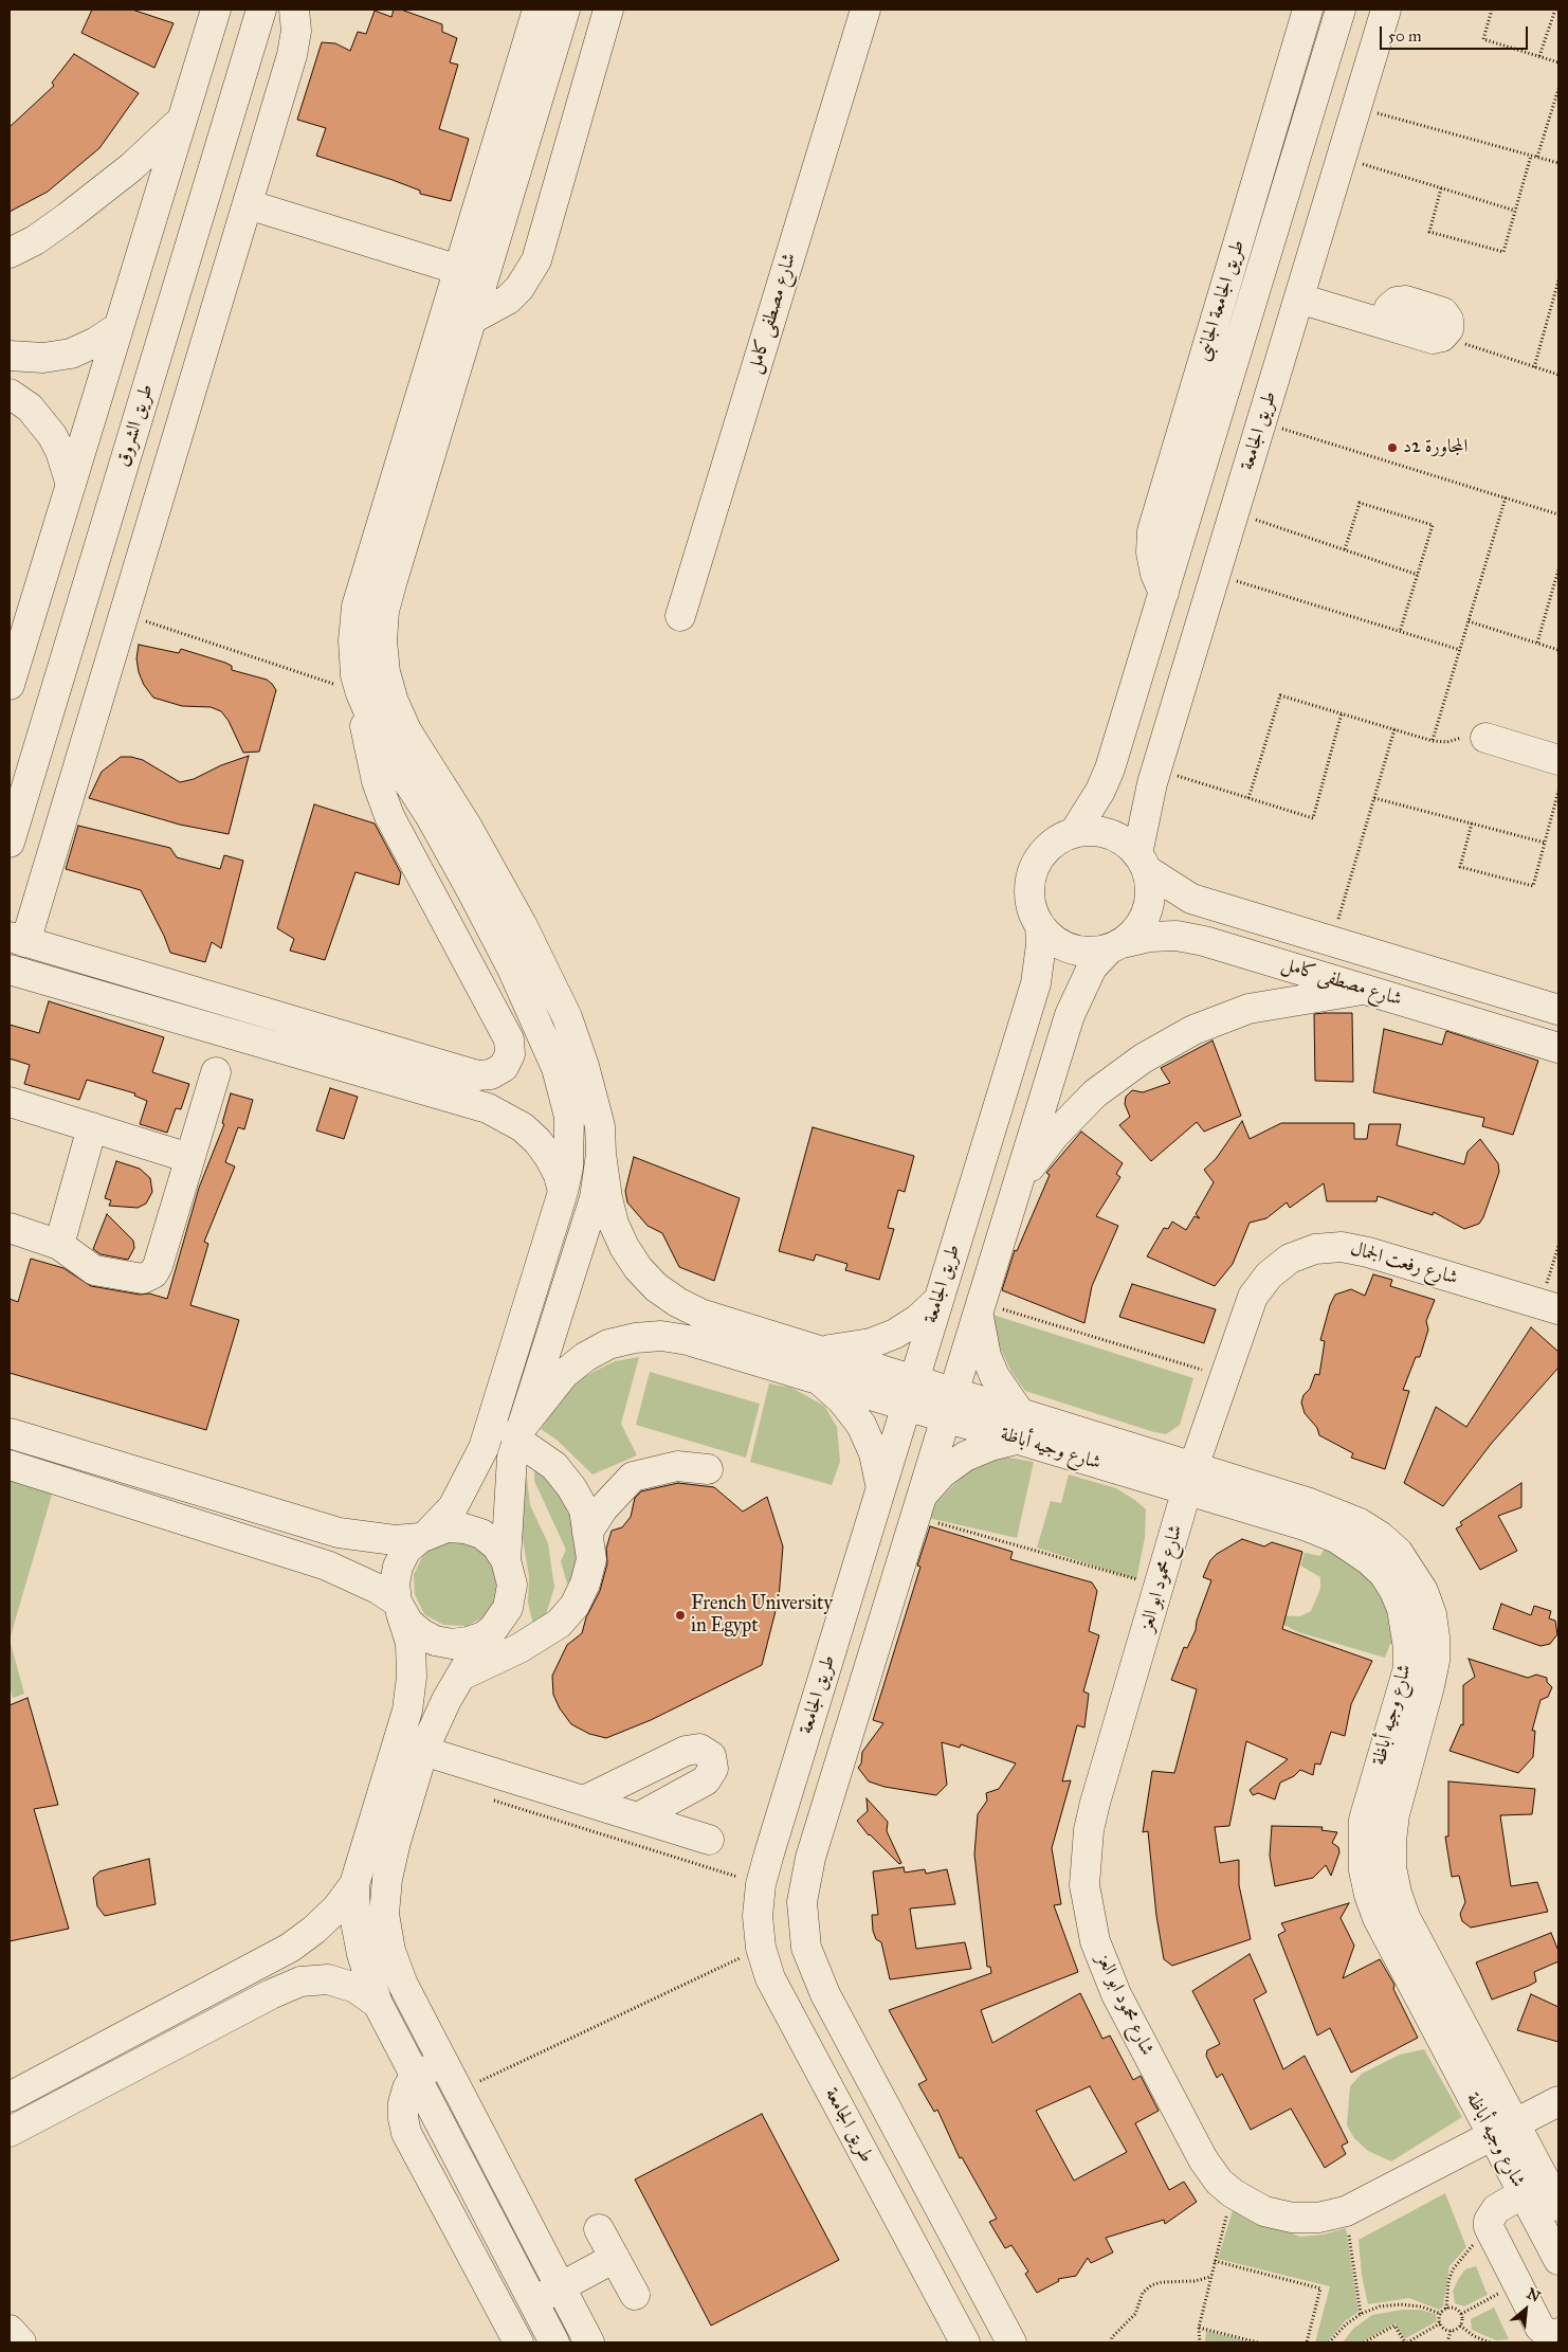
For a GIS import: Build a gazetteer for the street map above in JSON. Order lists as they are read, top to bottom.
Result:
{
  "streets": {
    "street": [
      "طريق الجامعة الجانبى",
      "شارع مصطفى كامل",
      "طريق الشروق",
      "طريق الجامعة",
      "شارع رفعت الجمال",
      "شارع وجيه أباظة",
      "شارع محمود ابو العز"
    ]
  },
  "crossings": [
    ["شارع مصطفى كامل", "طريق الجامعة"],
    ["طريق الجامعة", "شارع وجيه أباظة"],
    ["شارع رفعت الجمال", "شارع وجيه أباظة"],
    ["شارع رفعت الجمال", "شارع محمود ابو العز"],
    ["شارع وجيه أباظة", "شارع محمود ابو العز"]
  ],
  "places": ["المجاورة 2د", "French University in Egypt"],
  "scale_bar": "50 m",
  "north": "top right"
}
